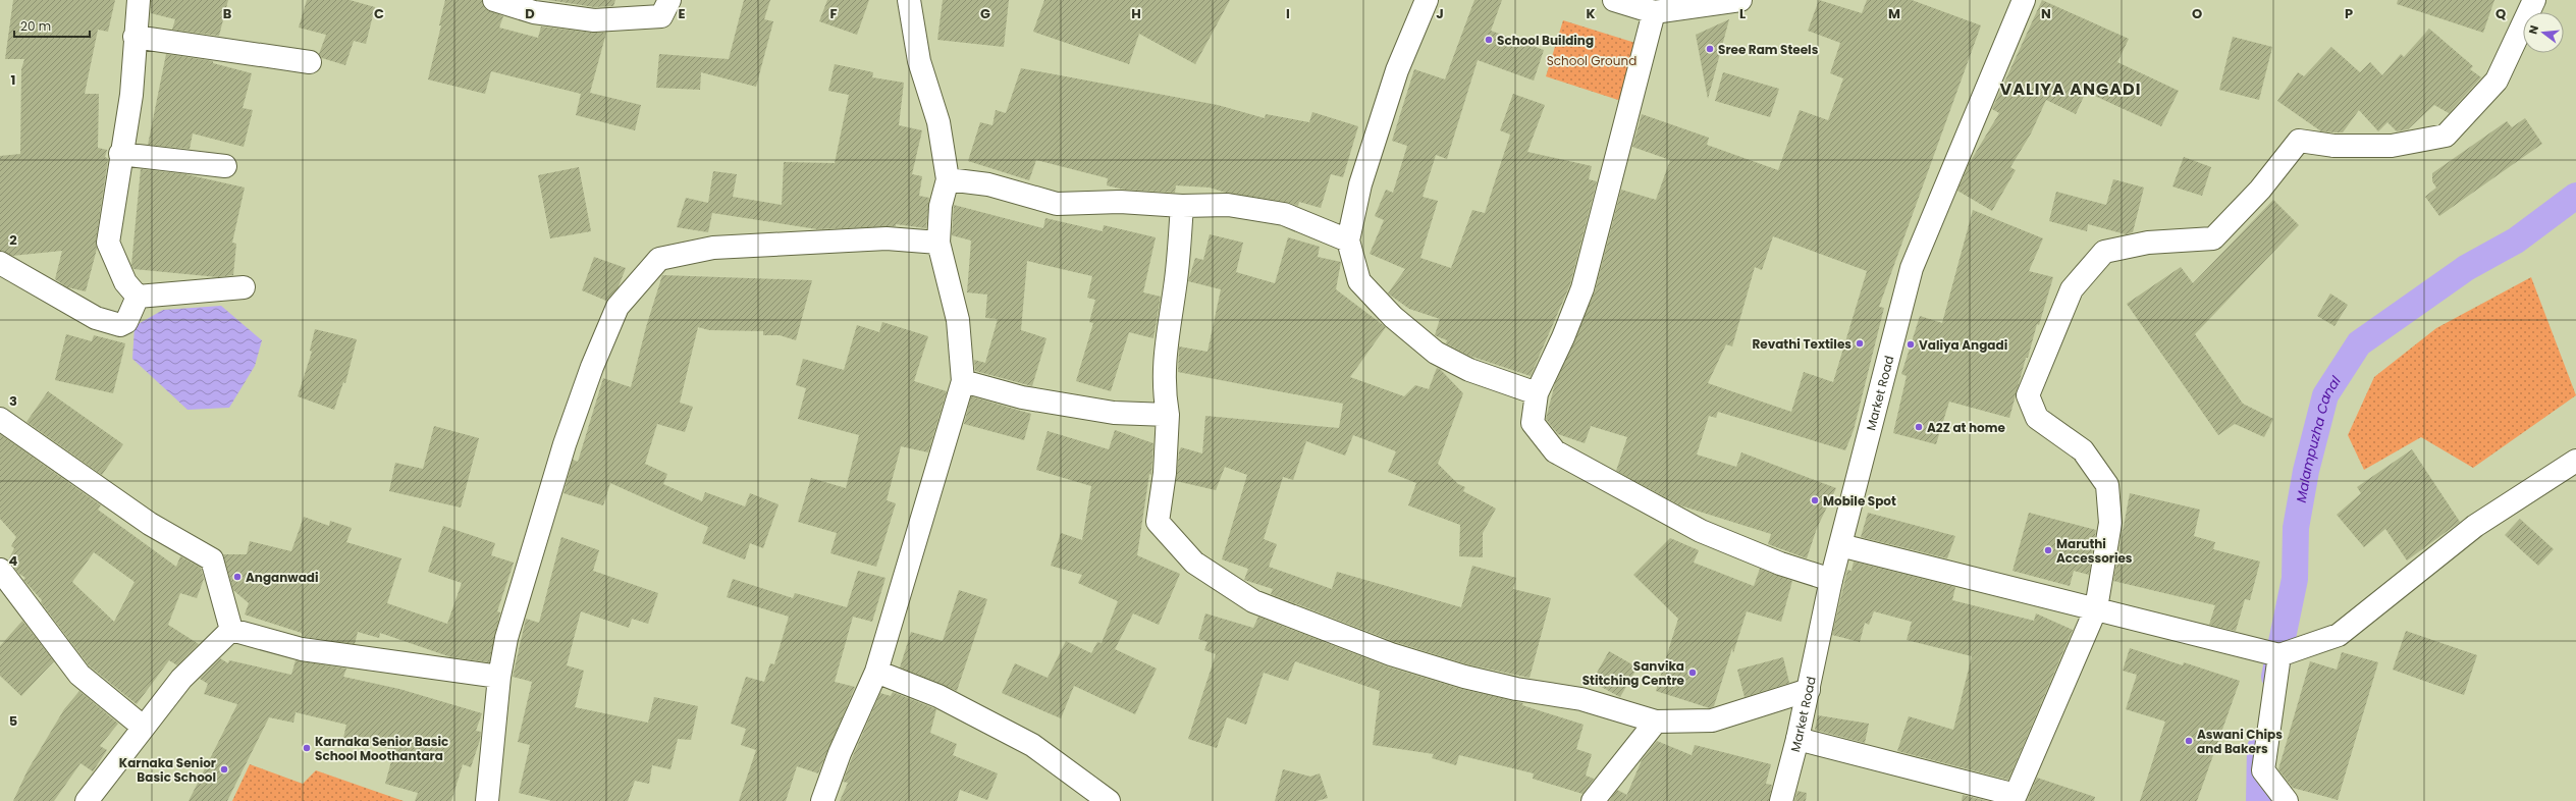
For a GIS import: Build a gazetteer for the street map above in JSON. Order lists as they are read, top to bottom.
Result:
{
  "streets": {
    "street": ["Market Road"]
  },
  "districts": ["VALIYA ANGADI"],
  "water": ["Malampuzha Canal"],
  "parks": ["School Ground"],
  "places": [
    "School Building",
    "Sree Ram Steels",
    "Revathi Textiles",
    "Valiya Angadi",
    "A2Z at home",
    "Mobile Spot",
    "Maruthi Accessories",
    "Anganwadi",
    "Sanvika Stitching Centre",
    "Aswani Chips and Bakers",
    "Karnaka Senior Basic School Moothantara",
    "Karnaka Senior Basic School"
  ],
  "scale_bar": "20 m",
  "north": "left",
  "grid": {
    "columns": [
      "B",
      "C",
      "D",
      "E",
      "F",
      "G",
      "H",
      "I",
      "J",
      "K",
      "L",
      "M",
      "N",
      "O",
      "P",
      "Q"
    ],
    "rows": [
      "1",
      "2",
      "3",
      "4",
      "5"
    ]
  }
}
